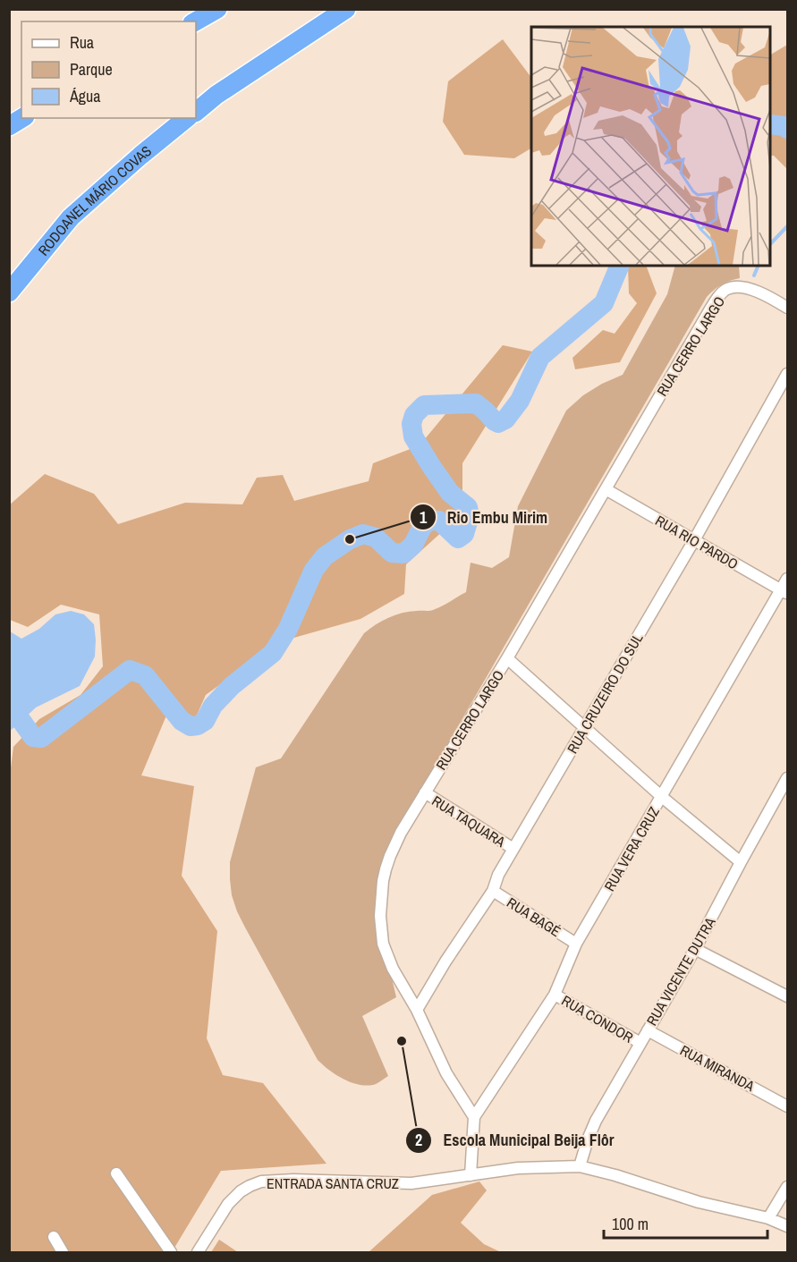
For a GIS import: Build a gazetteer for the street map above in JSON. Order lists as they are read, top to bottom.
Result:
{
  "streets": {
    "highway": ["RODOANEL MÁRIO COVAS"],
    "street": [
      "RUA CERRO LARGO",
      "RUA RIO PARDO",
      "RUA CRUZEIRO DO SUL",
      "RUA TAQUARA",
      "RUA VERA CRUZ",
      "RUA BAGÉ",
      "RUA VICENTE DUTRA",
      "RUA CONDOR",
      "RUA MIRANDA",
      "ENTRADA SANTA CRUZ"
    ]
  },
  "crossings": [
    ["RUA CERRO LARGO", "RUA RIO PARDO"],
    ["RUA CERRO LARGO", "RUA CRUZEIRO DO SUL"],
    ["RUA CERRO LARGO", "RUA TAQUARA"],
    ["RUA CERRO LARGO", "RUA VERA CRUZ"],
    ["RUA RIO PARDO", "RUA CRUZEIRO DO SUL"],
    ["RUA RIO PARDO", "RUA VERA CRUZ"],
    ["RUA CRUZEIRO DO SUL", "RUA TAQUARA"],
    ["RUA CRUZEIRO DO SUL", "RUA BAGÉ"],
    ["RUA VERA CRUZ", "RUA BAGÉ"],
    ["RUA VERA CRUZ", "RUA CONDOR"],
    ["RUA VICENTE DUTRA", "RUA CONDOR"],
    ["RUA VICENTE DUTRA", "RUA MIRANDA"],
    ["RUA VICENTE DUTRA", "ENTRADA SANTA CRUZ"]
  ],
  "places": ["Rio Embu Mirim", "Escola Municipal Beija Flôr"],
  "legend": ["Rua", "Parque", "Água"],
  "scale_bar": "100 m"
}
